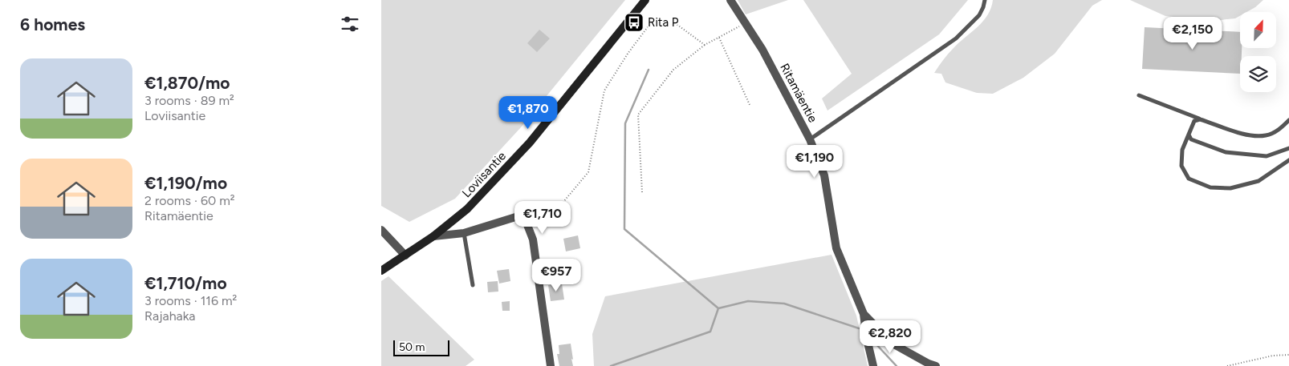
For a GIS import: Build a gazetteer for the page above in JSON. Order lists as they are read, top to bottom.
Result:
{
  "streets": {
    "main road": ["Loviisantie"],
    "street": ["Ritamäentie"]
  },
  "places": {
    "bus stop": ["Rita P"]
  },
  "scale_bar": "50 m",
  "north": "top right",
  "page": {
    "heading": "6 homes",
    "price": [
      "€2,150",
      "€1,870",
      "€1,190",
      "€1,710",
      "€957",
      "€2,820"
    ],
    "list": [
      {
        "name": "€1,870/mo",
        "note": "3 rooms · 89 m² · Loviisantie"
      },
      {
        "name": "€1,190/mo",
        "note": "2 rooms · 60 m² · Ritamäentie"
      },
      {
        "name": "€1,710/mo",
        "note": "3 rooms · 116 m² · Rajahaka"
      }
    ],
    "scale": "50 m"
  }
}
